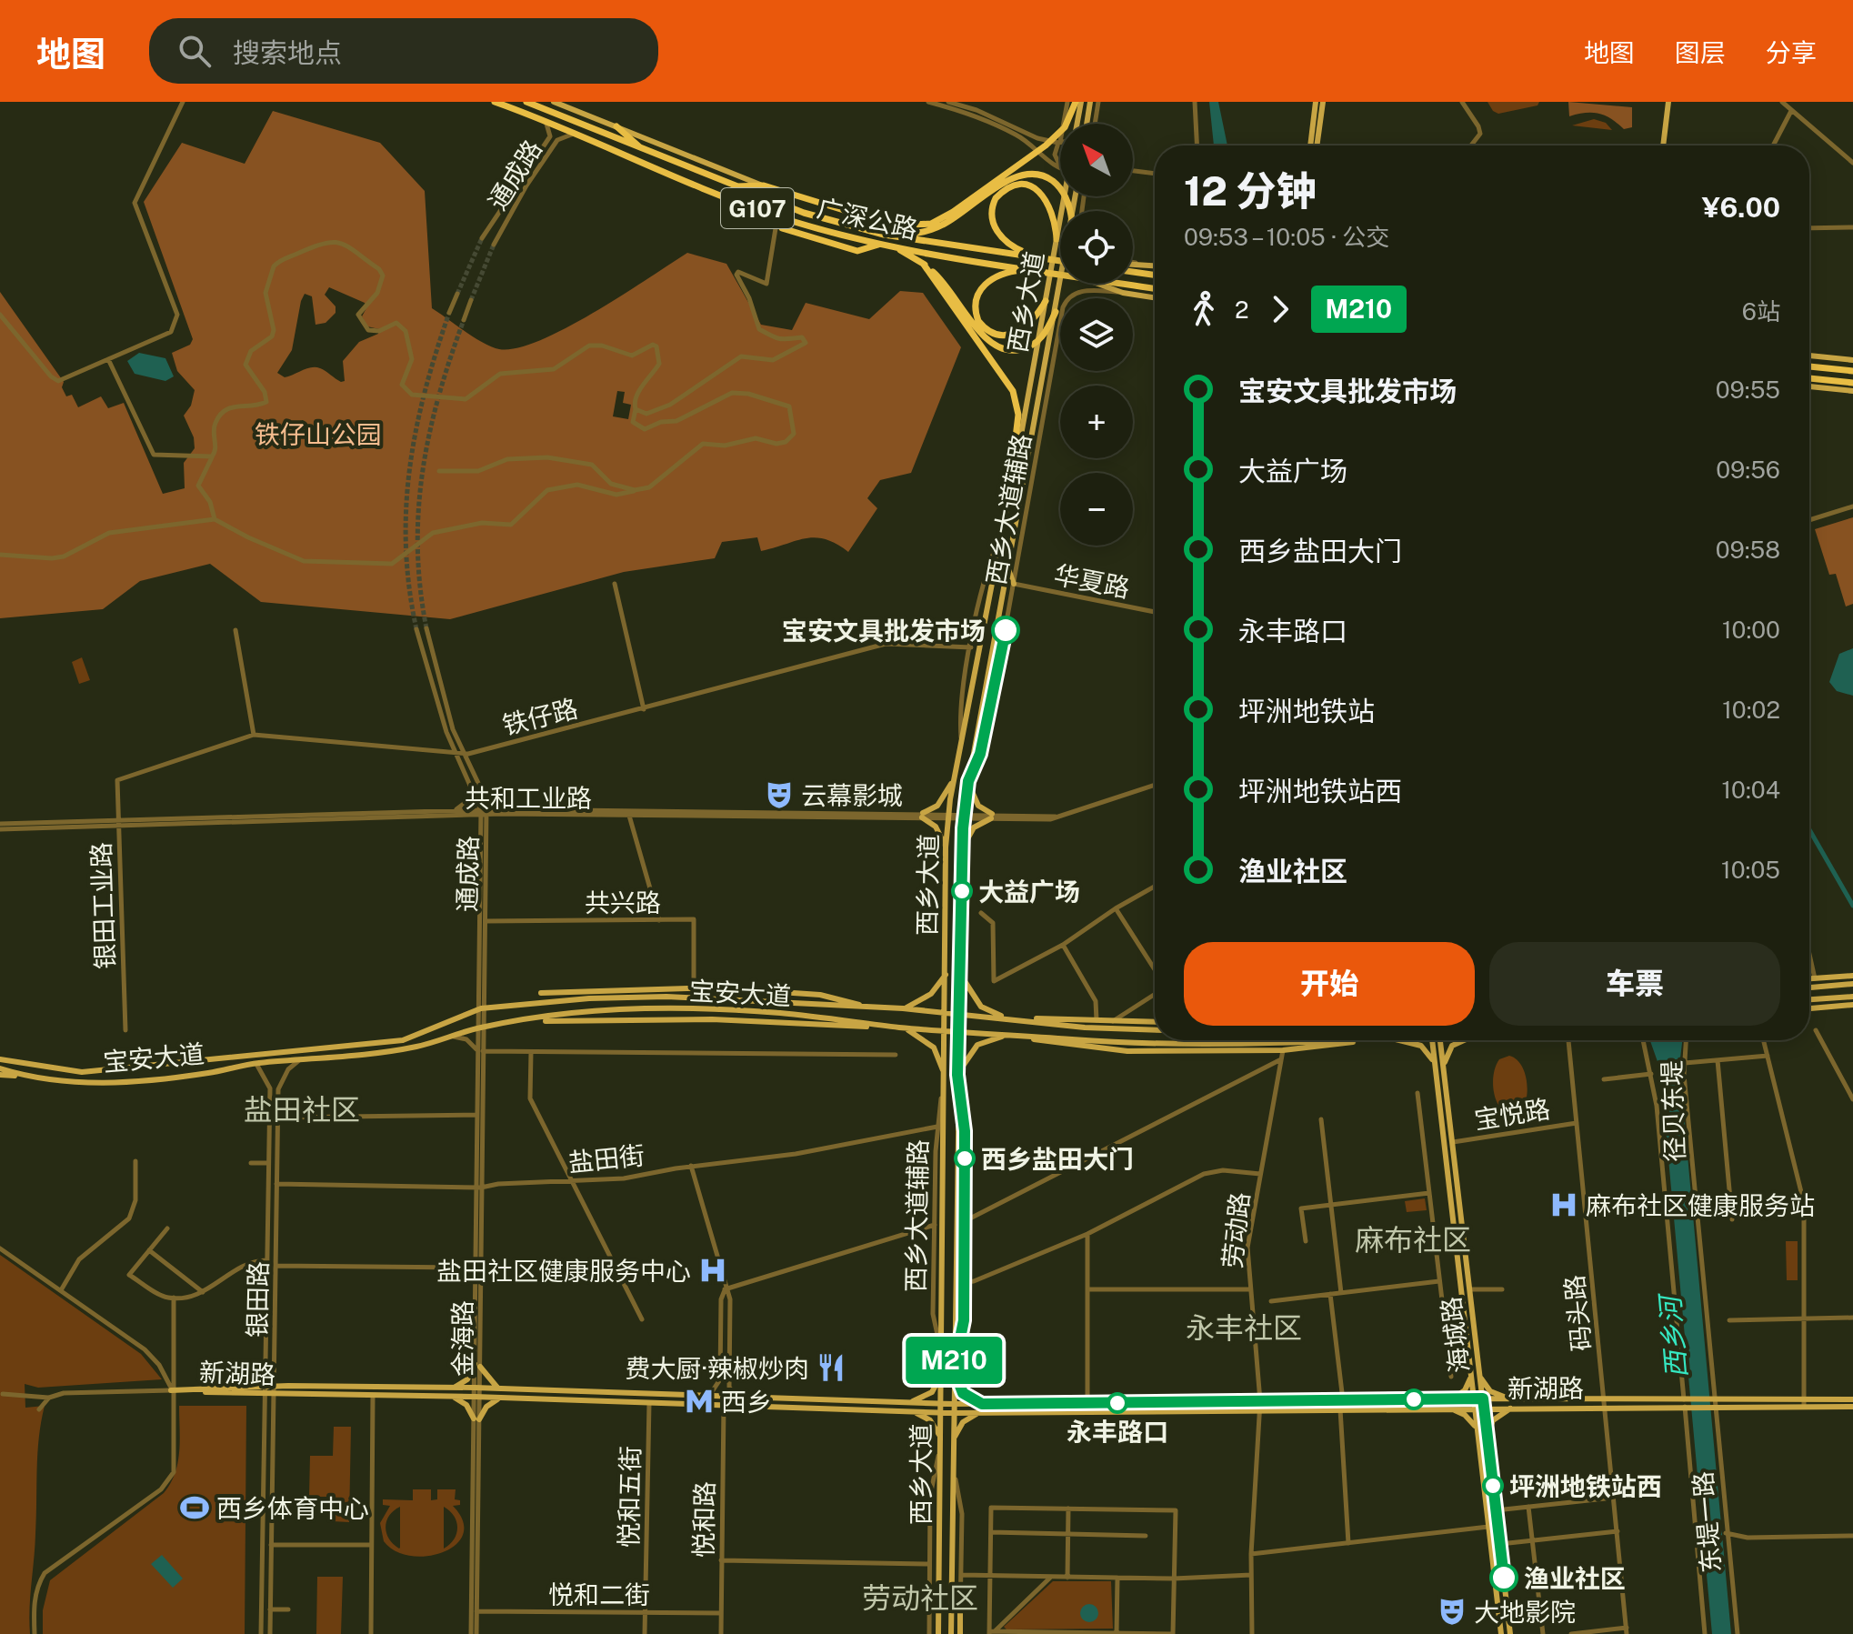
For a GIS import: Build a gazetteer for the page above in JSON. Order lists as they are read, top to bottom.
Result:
{
  "streets": {
    "highway": ["G107", "广深公路"],
    "main road": [
      "西乡大道",
      "宝安大道",
      "海城路",
      "新湖路"
    ],
    "street": [
      "通成路",
      "西乡大道辅路",
      "华夏路",
      "铁仔路",
      "共和工业路",
      "共兴路",
      "银田工业路",
      "径贝东堤",
      "宝悦路",
      "盐田街",
      "劳动路",
      "银田路",
      "码头路",
      "金海路",
      "悦和五街",
      "悦和路",
      "东堤一路",
      "悦和二街"
    ]
  },
  "crossings": [
    ["通成路", "广深公路"],
    ["通成路", "共和工业路"],
    ["通成路", "共兴路"],
    ["通成路", "金海路"],
    ["西乡大道", "西乡大道辅路"],
    ["西乡大道", "共和工业路"],
    ["西乡大道", "宝安大道"],
    ["西乡大道", "新湖路"],
    ["西乡大道辅路", "华夏路"],
    ["西乡大道辅路", "铁仔路"],
    ["西乡大道辅路", "盐田街"],
    ["铁仔路", "银田工业路"],
    ["共和工业路", "银田工业路"],
    ["宝安大道", "金海路"],
    ["径贝东堤", "东堤一路"],
    ["宝悦路", "码头路"],
    ["宝悦路", "海城路"],
    ["盐田街", "银田路"],
    ["盐田街", "金海路"],
    ["劳动路", "新湖路"],
    ["银田路", "新湖路"],
    ["码头路", "新湖路"],
    ["海城路", "新湖路"],
    ["金海路", "新湖路"],
    ["金海路", "悦和二街"],
    ["新湖路", "悦和五街"],
    ["新湖路", "悦和路"],
    ["悦和五街", "悦和二街"],
    ["悦和路", "悦和二街"]
  ],
  "districts": [
    "盐田社区",
    "麻布社区",
    "永丰社区",
    "劳动社区"
  ],
  "water": ["西乡河"],
  "parks": ["铁仔山公园"],
  "places": {
    "other": [
      "宝安文具批发市场",
      "大益广场",
      "西乡盐田大门",
      "永丰路口",
      "坪洲地铁站西",
      "渔业社区"
    ],
    "theatre": ["云幕影城", "大地影院"],
    "hospital": ["麻布社区健康服务站", "盐田社区健康服务中心"],
    "restaurant": ["费大厨·辣椒炒肉"],
    "metro station": ["西乡"],
    "sports": ["西乡体育中心"]
  },
  "lines": ["bus line M210"],
  "north": "top left",
  "page": {
    "header": "地图",
    "search": "搜索地点",
    "nav": ["地图", "图层", "分享"],
    "on_map": "M210",
    "map_buttons": ["+", "−"],
    "heading": ["12 分钟", "09:53 – 10:05 · 公交", "¥6.00"],
    "legs": ["2", "M210", "6站"],
    "list": [
      {
        "name": "宝安文具批发市场",
        "value": "09:55"
      },
      {
        "name": "大益广场",
        "value": "09:56"
      },
      {
        "name": "西乡盐田大门",
        "value": "09:58"
      },
      {
        "name": "永丰路口",
        "value": "10:00"
      },
      {
        "name": "坪洲地铁站",
        "value": "10:02"
      },
      {
        "name": "坪洲地铁站西",
        "value": "10:04"
      },
      {
        "name": "渔业社区",
        "value": "10:05"
      }
    ],
    "buttons": ["开始", "车票"]
  }
}
